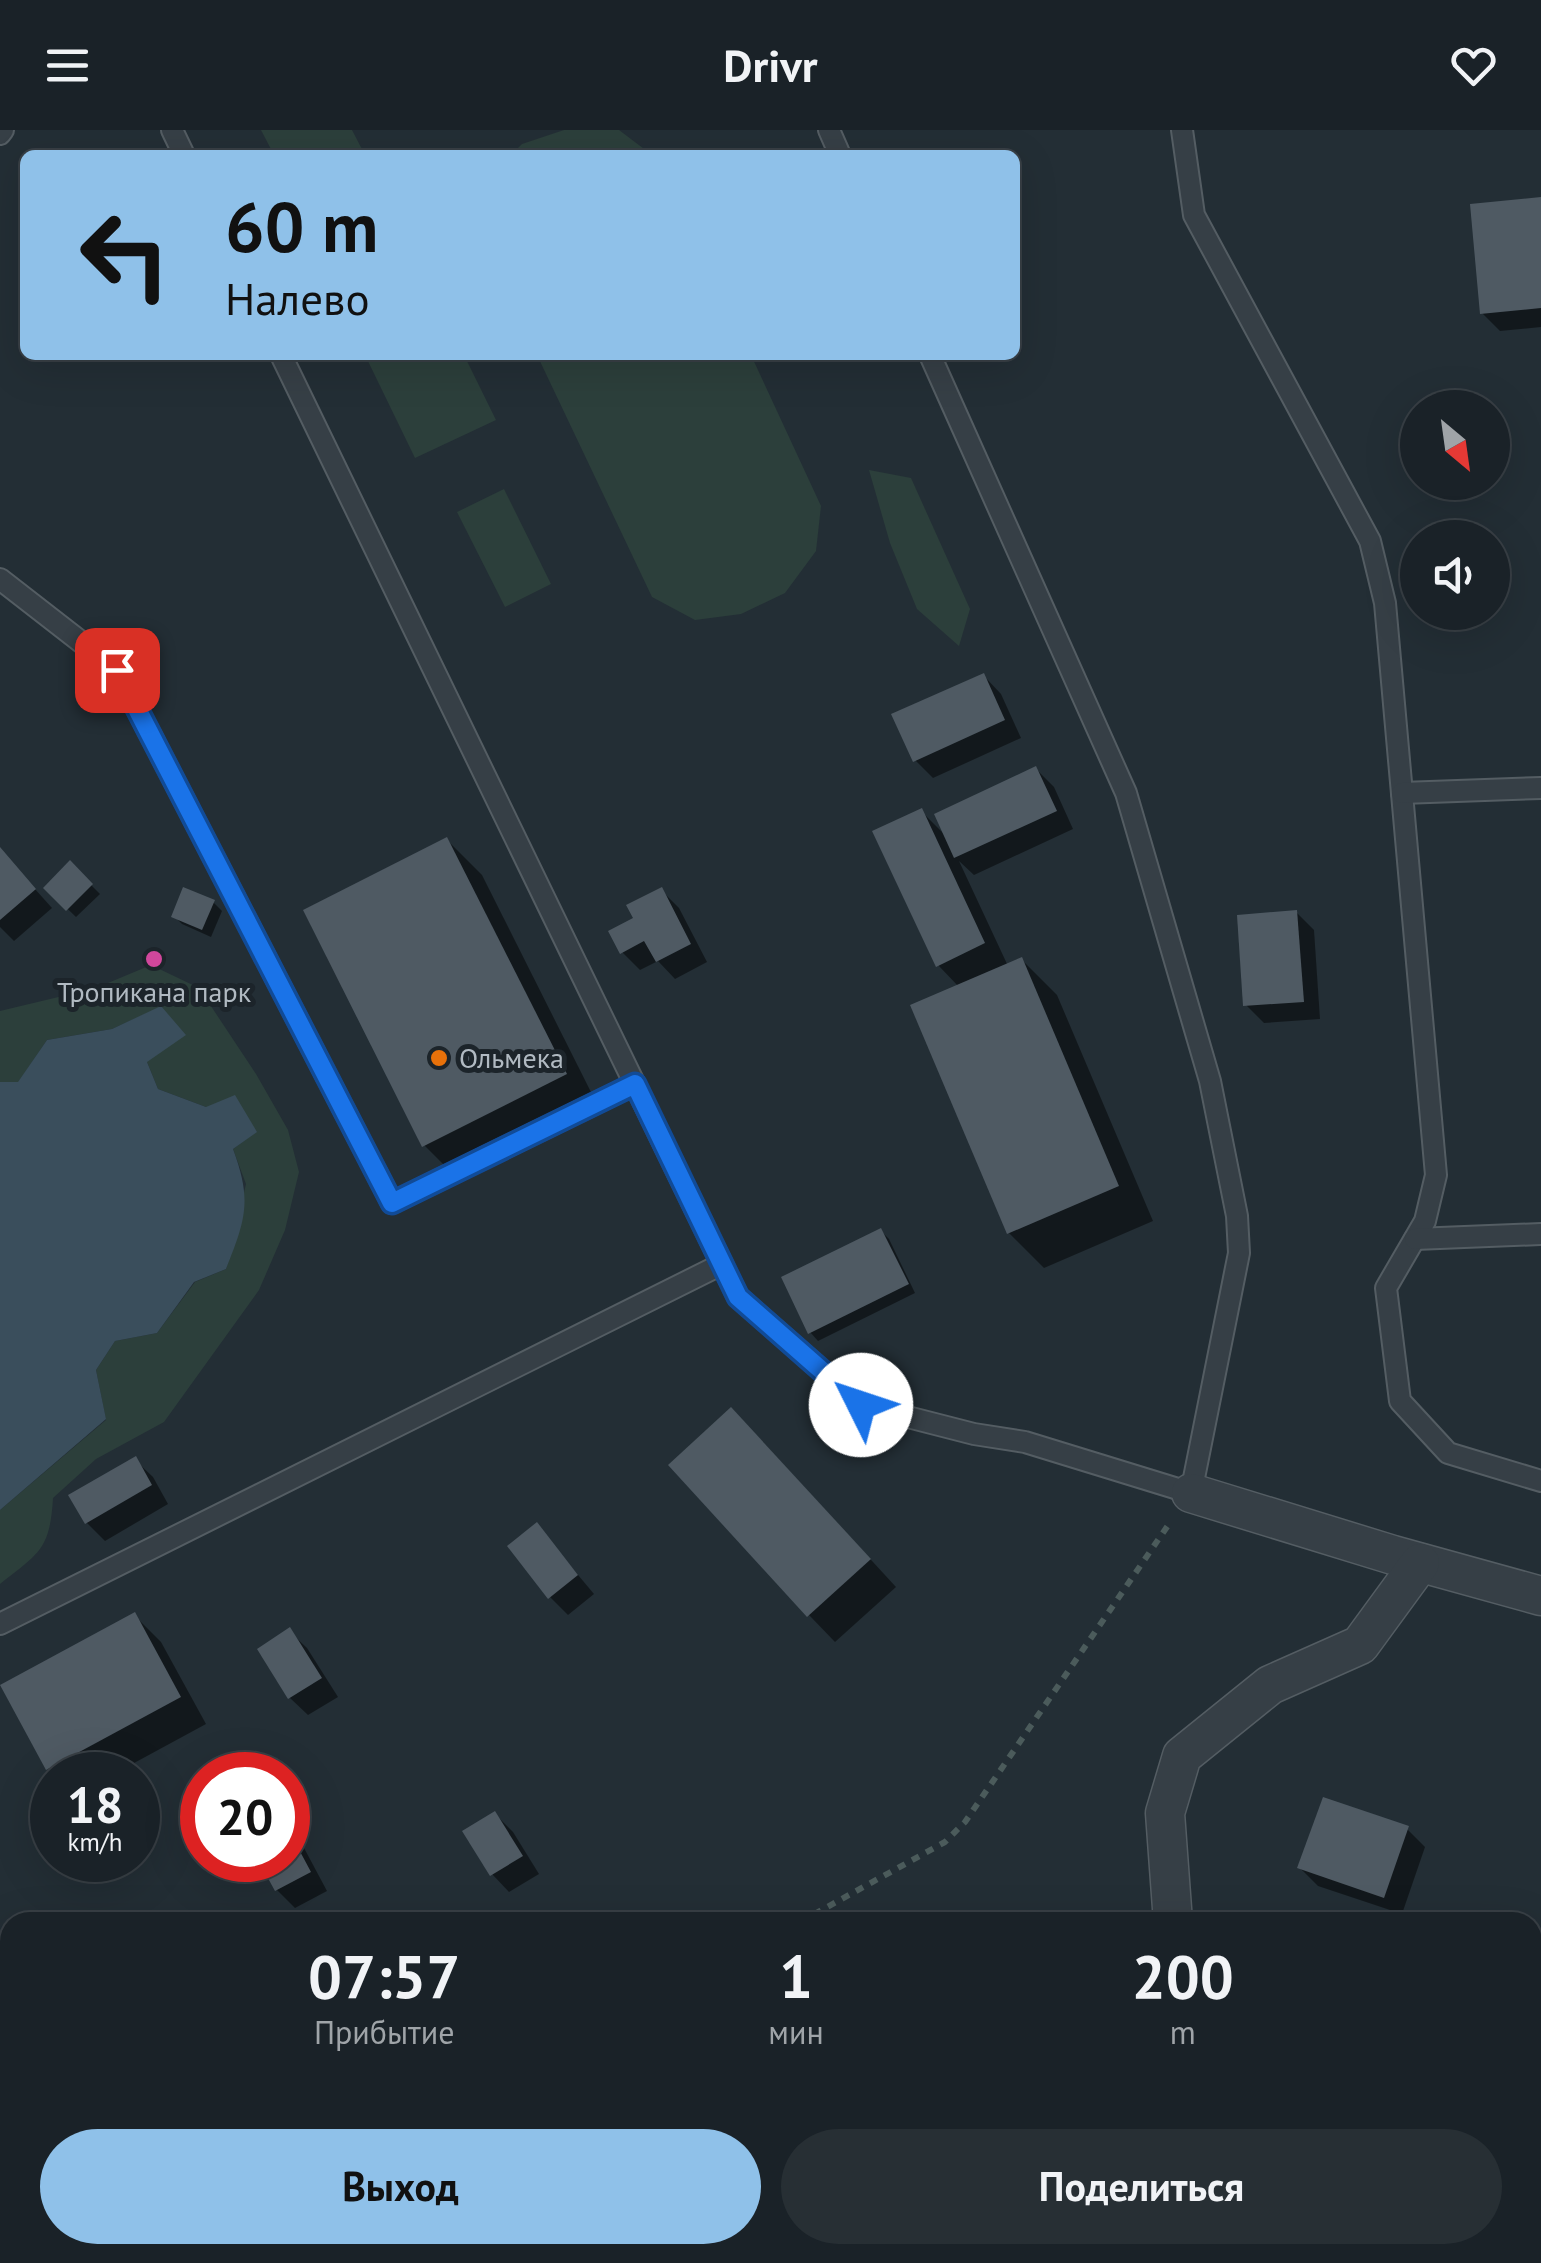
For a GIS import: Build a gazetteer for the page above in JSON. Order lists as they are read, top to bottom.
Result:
{
  "places": ["Тропикана парк", "Ольмека"],
  "north": "bottom right",
  "page": {
    "header": "Drivr",
    "turn": ["60 m", "Налево"],
    "speed": "18 km/h",
    "limit": "20",
    "eta": [
      "07:57",
      "Прибытие",
      "1",
      "мин",
      "200",
      "m"
    ],
    "buttons": ["Выход", "Поделиться"]
  }
}
